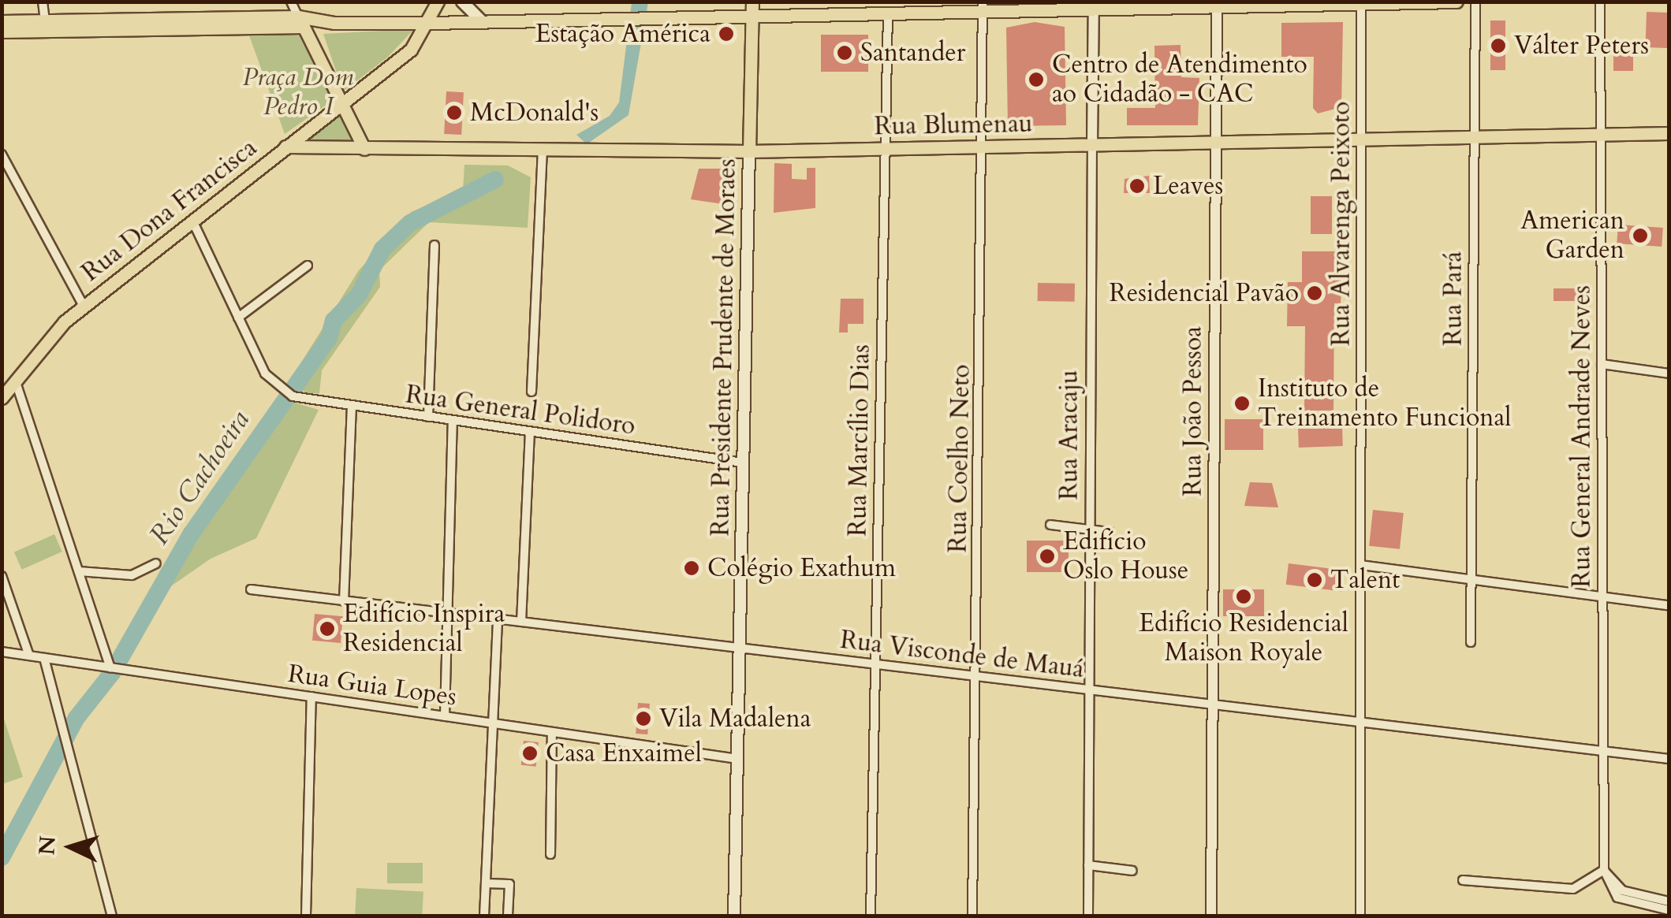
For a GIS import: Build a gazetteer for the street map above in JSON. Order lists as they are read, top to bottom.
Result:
{
  "streets": {
    "main road": ["Rua Blumenau", "Rua Dona Francisca", "Rua Presidente Prudente de Moraes"],
    "street": [
      "Rua Alvarenga Peixoto",
      "Rua Pará",
      "Rua General Polidoro",
      "Rua João Pessoa",
      "Rua Aracaju",
      "Rua General Andrade Neves",
      "Rua Marcílio Dias",
      "Rua Coelho Neto",
      "Rua Visconde de Mauá",
      "Rua Guia Lopes"
    ]
  },
  "crossings": [
    ["Rua Blumenau", "Rua Dona Francisca"],
    ["Rua Blumenau", "Rua Alvarenga Peixoto"],
    ["Rua Blumenau", "Rua Pará"],
    ["Rua Blumenau", "Rua Presidente Prudente de Moraes"],
    ["Rua Blumenau", "Rua João Pessoa"],
    ["Rua Blumenau", "Rua Aracaju"],
    ["Rua Blumenau", "Rua General Andrade Neves"],
    ["Rua Blumenau", "Rua Marcílio Dias"],
    ["Rua Blumenau", "Rua Coelho Neto"],
    ["Rua Alvarenga Peixoto", "Rua Visconde de Mauá"],
    ["Rua Presidente Prudente de Moraes", "Rua General Polidoro"],
    ["Rua Presidente Prudente de Moraes", "Rua Visconde de Mauá"],
    ["Rua Presidente Prudente de Moraes", "Rua Guia Lopes"],
    ["Rua João Pessoa", "Rua Visconde de Mauá"],
    ["Rua Aracaju", "Rua Visconde de Mauá"],
    ["Rua General Andrade Neves", "Rua Visconde de Mauá"],
    ["Rua Marcílio Dias", "Rua Visconde de Mauá"],
    ["Rua Coelho Neto", "Rua Visconde de Mauá"]
  ],
  "water": ["Rio Cachoeira"],
  "parks": ["Praça Dom Pedro I"],
  "places": [
    "Estação América",
    "Válter Peters",
    "Santander",
    "Centro de Atendimento ao Cidadão - CAC",
    "McDonald's",
    "Leaves",
    "American Garden",
    "Residencial Pavão",
    "Instituto de Treinamento Funcional",
    "Edifício Oslo House",
    "Colégio Exathum",
    "Talent",
    "Edifício Residencial Maison Royale",
    "Edifício Inspira Residencial",
    "Vila Madalena",
    "Casa Enxaimel"
  ],
  "north": "left"
}
